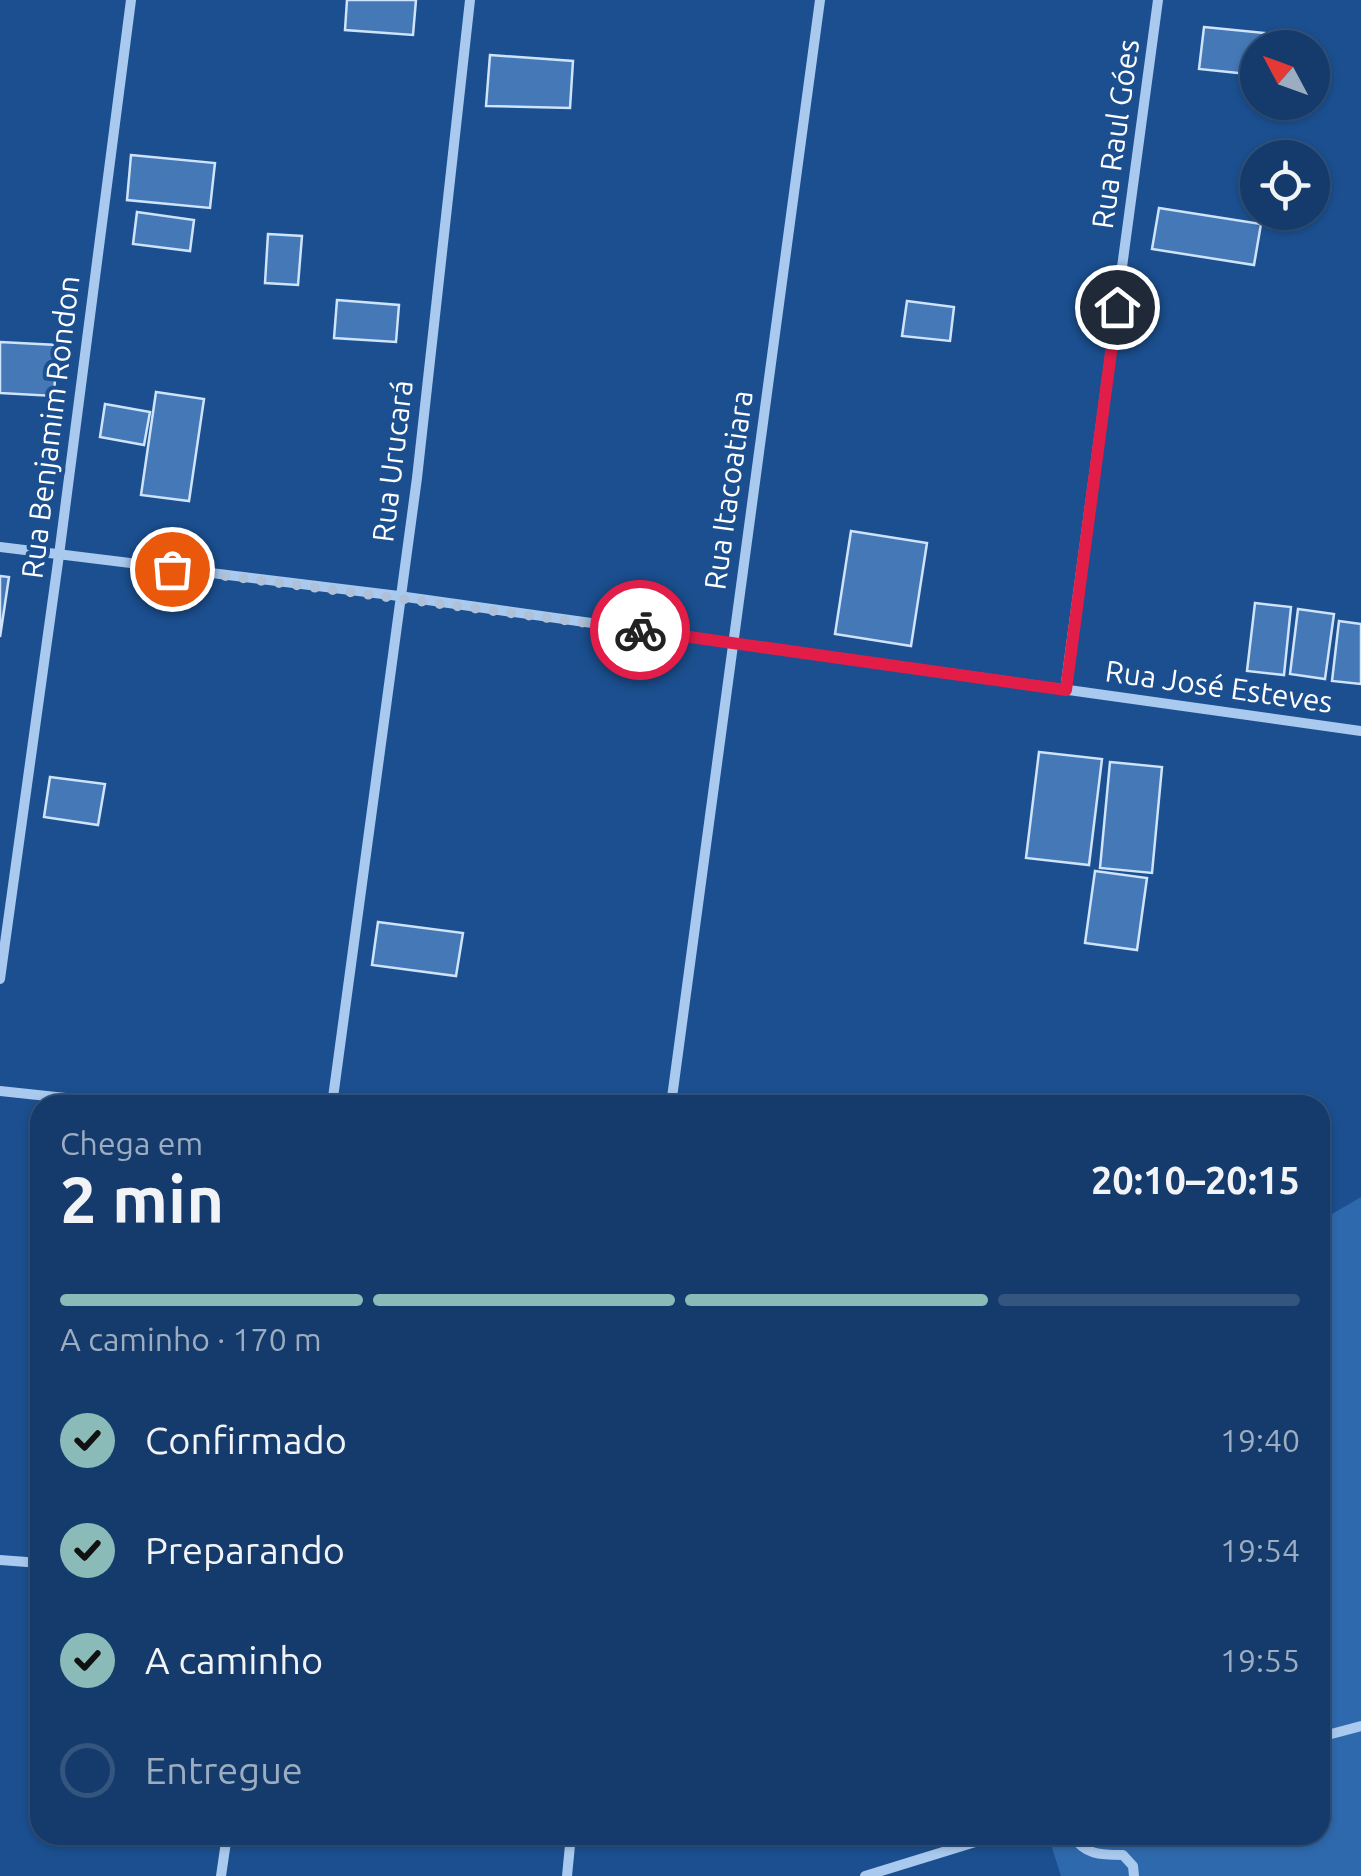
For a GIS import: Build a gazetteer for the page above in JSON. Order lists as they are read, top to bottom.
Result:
{
  "streets": {
    "street": [
      "Rua Raul Góes",
      "Rua Benjamim Rondon",
      "Rua Urucará",
      "Rua Itacoatiara",
      "Rua José Esteves"
    ]
  },
  "crossings": [
    ["Rua Raul Góes", "Rua José Esteves"],
    ["Rua Benjamim Rondon", "Rua José Esteves"],
    ["Rua Urucará", "Rua José Esteves"],
    ["Rua Itacoatiara", "Rua José Esteves"]
  ],
  "north": "top left",
  "page": {
    "heading": ["2 min", "Chega em", "20:10–20:15"],
    "bar": "A caminho · 170 m",
    "list": [
      ["Confirmado", "19:40"],
      ["Preparando", "19:54"],
      ["A caminho", "19:55"],
      "Entregue"
    ]
  }
}
